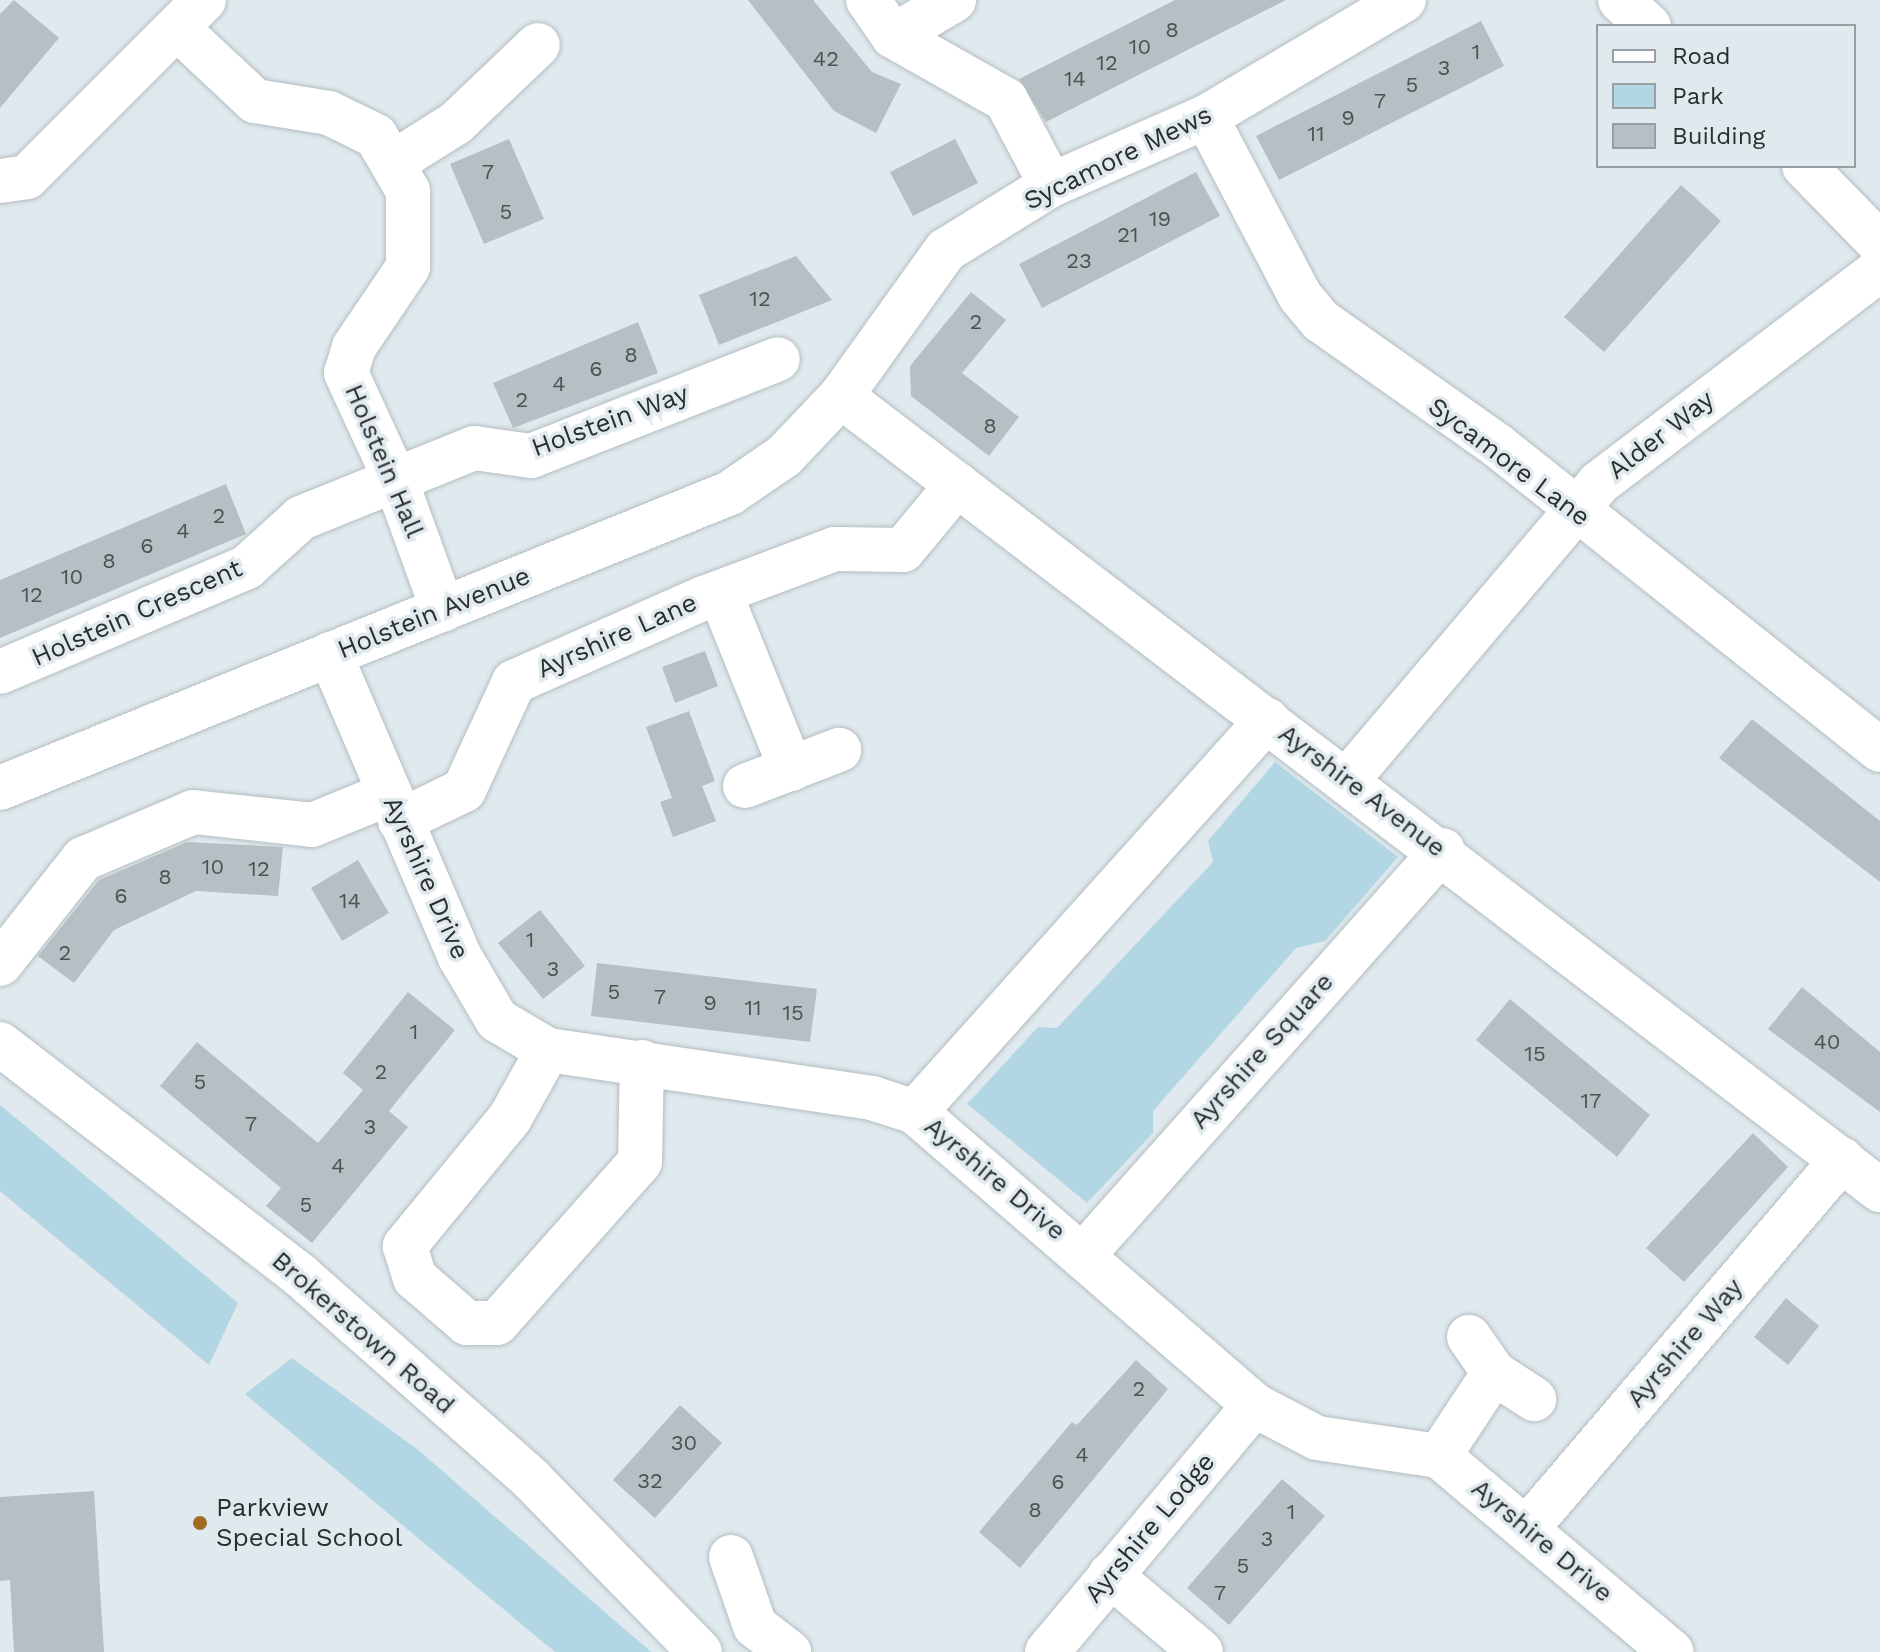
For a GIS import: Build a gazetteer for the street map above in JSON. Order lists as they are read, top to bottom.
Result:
{
  "streets": {
    "street": [
      "Sycamore Mews",
      "Holstein Way",
      "Alder Way",
      "Holstein Hall",
      "Sycamore Lane",
      "Holstein Crescent",
      "Holstein Avenue",
      "Ayrshire Lane",
      "Ayrshire Avenue",
      "Ayrshire Drive",
      "Ayrshire Square",
      "Brokerstown Road",
      "Ayrshire Way",
      "Ayrshire Lodge"
    ]
  },
  "crossings": [
    ["Sycamore Mews", "Sycamore Lane"],
    ["Sycamore Mews", "Holstein Avenue"],
    ["Sycamore Mews", "Ayrshire Avenue"],
    ["Holstein Way", "Holstein Hall"],
    ["Holstein Way", "Holstein Crescent"],
    ["Alder Way", "Sycamore Lane"],
    ["Alder Way", "Ayrshire Avenue"],
    ["Holstein Hall", "Holstein Crescent"],
    ["Holstein Hall", "Holstein Avenue"],
    ["Holstein Avenue", "Ayrshire Avenue"],
    ["Holstein Avenue", "Ayrshire Drive"],
    ["Ayrshire Lane", "Ayrshire Avenue"],
    ["Ayrshire Lane", "Ayrshire Drive"],
    ["Ayrshire Avenue", "Ayrshire Square"],
    ["Ayrshire Avenue", "Ayrshire Way"],
    ["Ayrshire Drive", "Ayrshire Square"],
    ["Ayrshire Drive", "Ayrshire Way"],
    ["Ayrshire Drive", "Ayrshire Lodge"]
  ],
  "places": ["Parkview Special School"],
  "house_numbers": [
    "8",
    "10",
    "1",
    "42",
    "12",
    "3",
    "14",
    "5",
    "7",
    "9",
    "11",
    "7",
    "5",
    "19",
    "21",
    "23",
    "12",
    "2",
    "8",
    "6",
    "4",
    "2",
    "8",
    "2",
    "4",
    "6",
    "8",
    "10",
    "12",
    "10",
    "12",
    "8",
    "6",
    "14",
    "1",
    "2",
    "3",
    "5",
    "7",
    "9",
    "11",
    "15",
    "1",
    "40",
    "15",
    "2",
    "5",
    "17",
    "7",
    "3",
    "4",
    "5",
    "2",
    "30",
    "4",
    "32",
    "6",
    "8",
    "1",
    "3",
    "5",
    "7"
  ],
  "legend": ["Road", "Park", "Building"]
}
